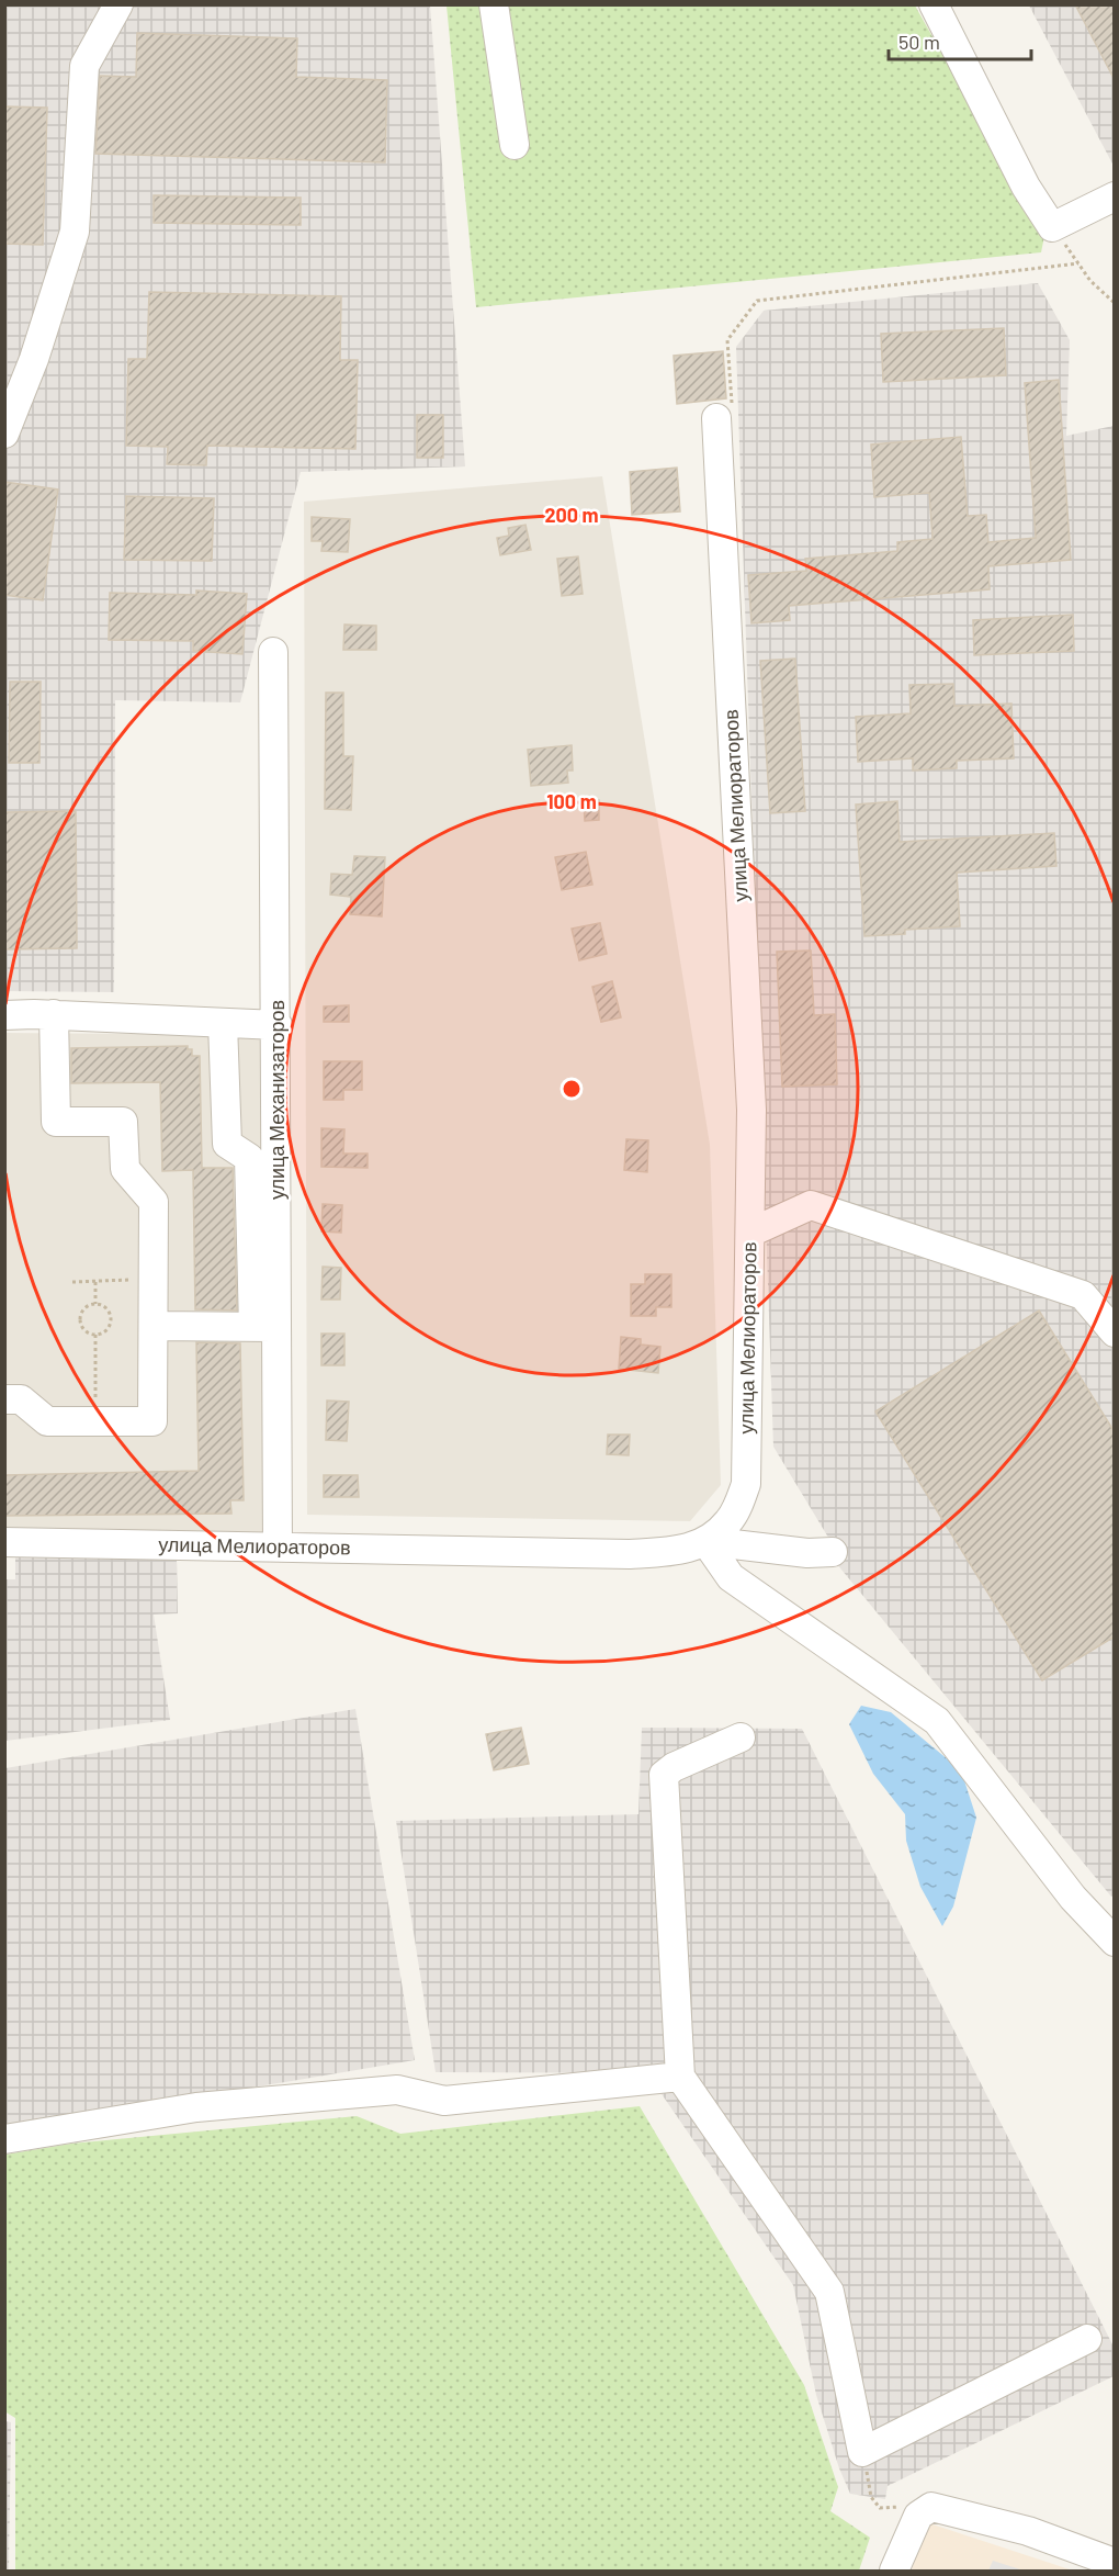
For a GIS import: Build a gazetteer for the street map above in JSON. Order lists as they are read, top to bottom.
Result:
{
  "streets": {
    "street": ["улица Мелиораторов", "улица Механизаторов"]
  },
  "crossings": [
    ["улица Мелиораторов", "улица Механизаторов"]
  ],
  "scale_bar": "50 m",
  "rings": ["200 m", "100 m"]
}
